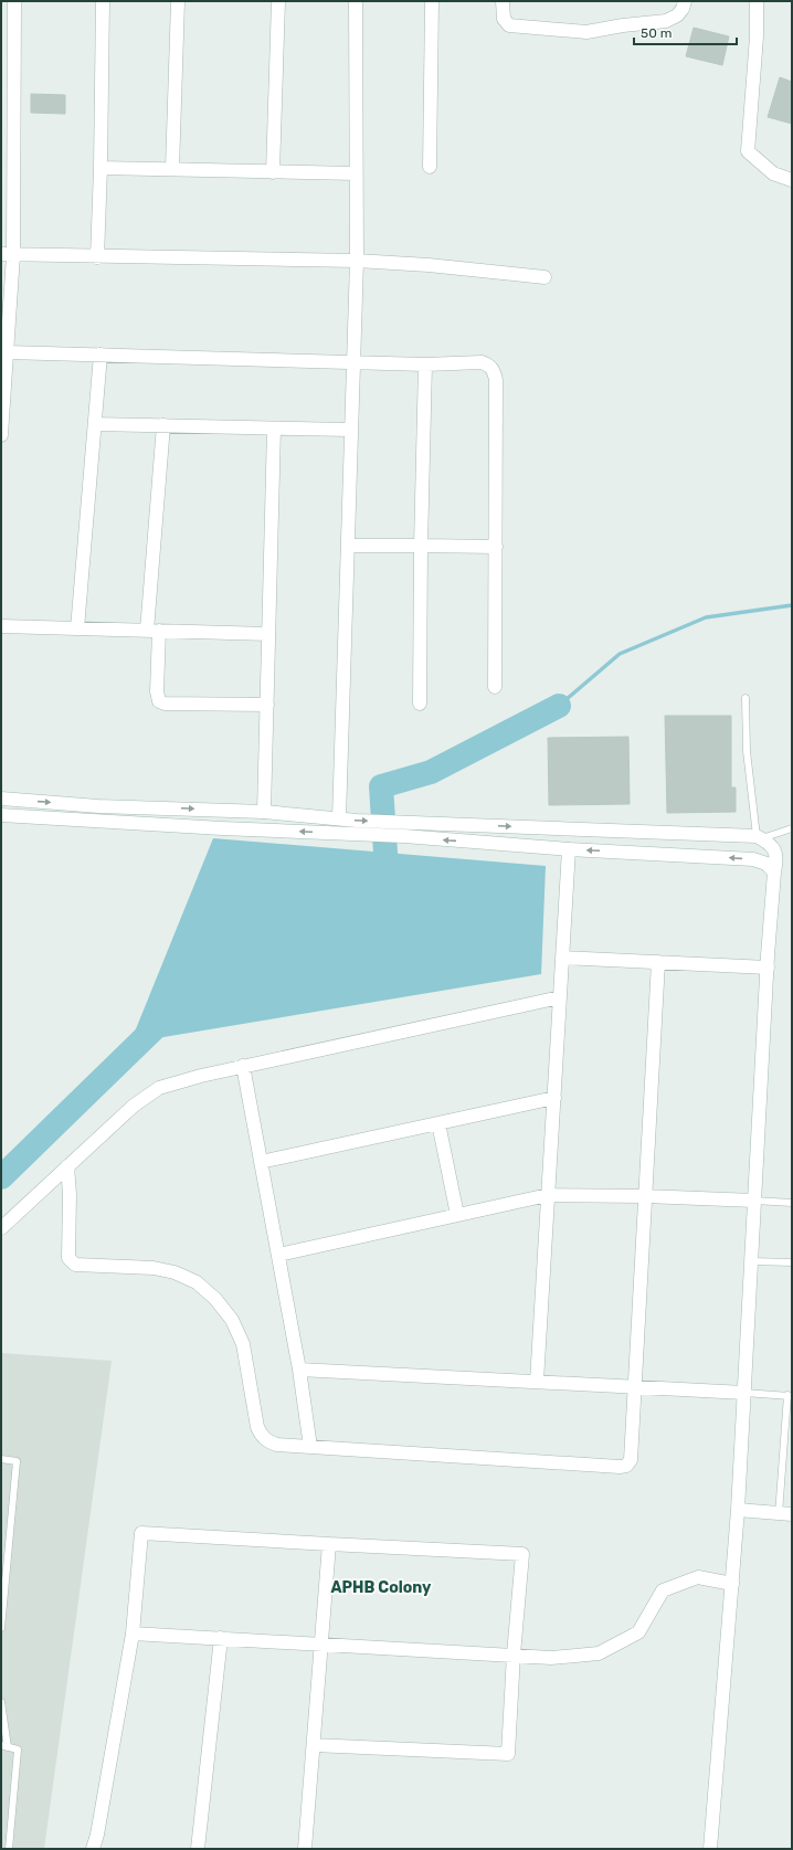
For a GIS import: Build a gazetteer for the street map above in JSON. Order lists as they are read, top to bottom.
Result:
{
  "districts": ["APHB Colony"],
  "scale_bar": "50 m"
}
